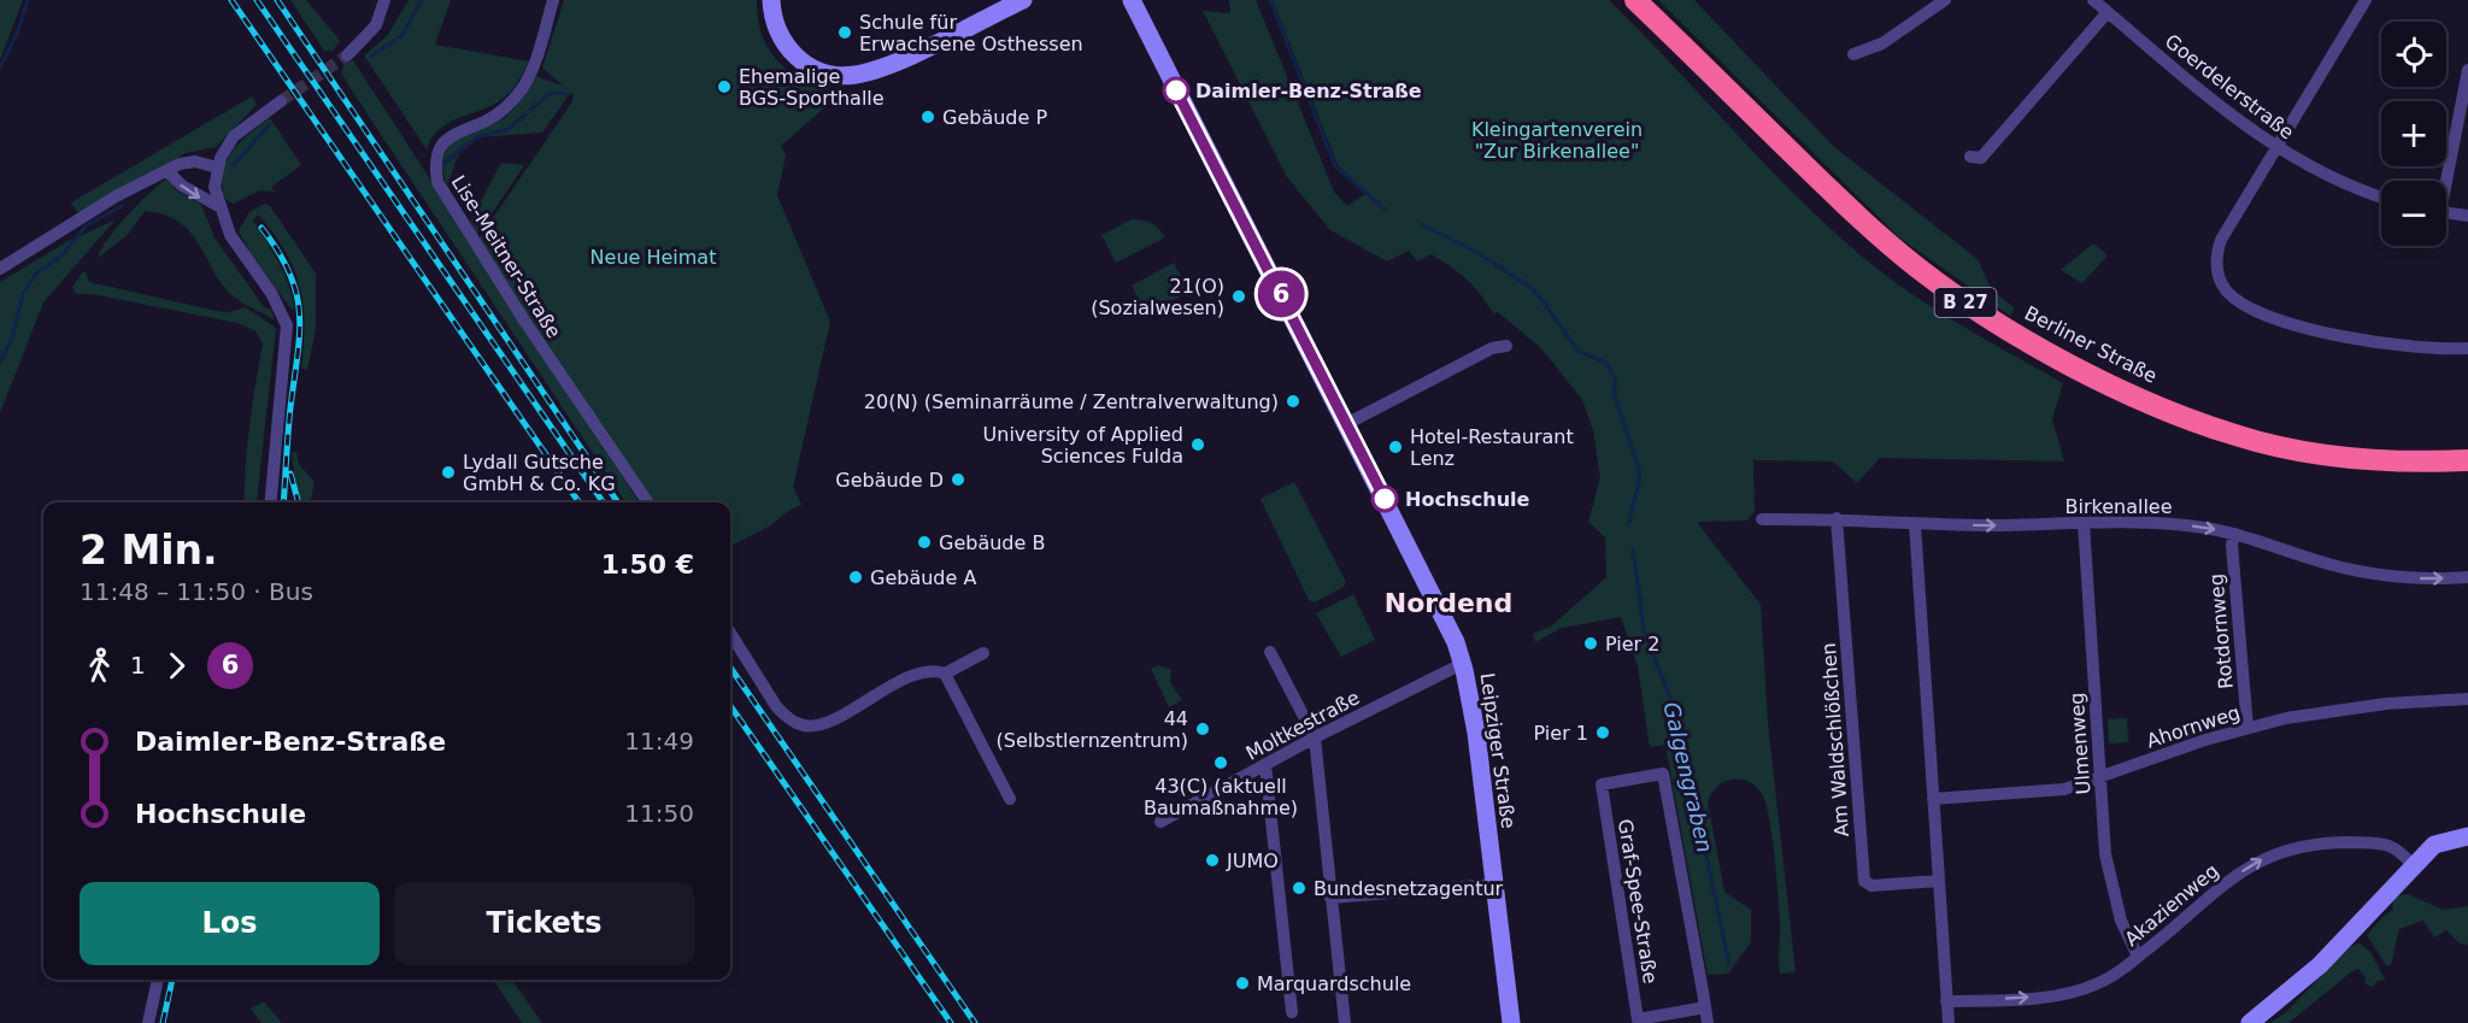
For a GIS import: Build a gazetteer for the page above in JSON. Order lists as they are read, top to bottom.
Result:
{
  "streets": {
    "highway": ["B 27", "Berliner Straße"],
    "main road": ["Leipziger Straße"],
    "street": [
      "Goerdelerstraße",
      "Lise-Meitner-Straße",
      "Birkenallee",
      "Rotdornweg",
      "Moltkestraße",
      "Ahornweg",
      "Am Waldschlößchen",
      "Ulmenweg",
      "Graf-Spee-Straße",
      "Akazienweg"
    ]
  },
  "crossings": [
    ["Birkenallee", "Rotdornweg"],
    ["Birkenallee", "Am Waldschlößchen"],
    ["Birkenallee", "Ulmenweg"],
    ["Rotdornweg", "Ahornweg"],
    ["Moltkestraße", "Leipziger Straße"],
    ["Ahornweg", "Ulmenweg"],
    ["Ulmenweg", "Akazienweg"]
  ],
  "one_way": ["Birkenallee", "Akazienweg"],
  "districts": ["Nordend"],
  "water": ["Galgengraben"],
  "parks": ["Kleingartenverein \"Zur Birkenallee\"", "Neue Heimat"],
  "places": [
    "Schule für Erwachsene Osthessen",
    "Ehemalige BGS-Sporthalle",
    "Daimler-Benz-Straße",
    "Gebäude P",
    "21(O) (Sozialwesen)",
    "20(N) (Seminarräume / Zentralverwaltung)",
    "University of Applied Sciences Fulda",
    "Hotel-Restaurant Lenz",
    "Lydall Gutsche GmbH & Co. KG",
    "Gebäude D",
    "Hochschule",
    "Gebäude B",
    "Gebäude A",
    "Pier 2",
    "44 (Selbstlernzentrum)",
    "Pier 1",
    "43(C) (aktuell Baumaßnahme)",
    "JUMO",
    "Bundesnetzagentur",
    "Marquardschule"
  ],
  "lines": ["bus line 6"],
  "page": {
    "on_map": "6",
    "map_buttons": ["+", "−"],
    "heading": ["2 Min.", "11:48 – 11:50 · Bus", "1.50 €"],
    "legs": ["1", "6"],
    "list": [
      {
        "name": "Daimler-Benz-Straße",
        "value": "11:49"
      },
      {
        "name": "Hochschule",
        "value": "11:50"
      }
    ],
    "buttons": ["Los", "Tickets"]
  }
}
